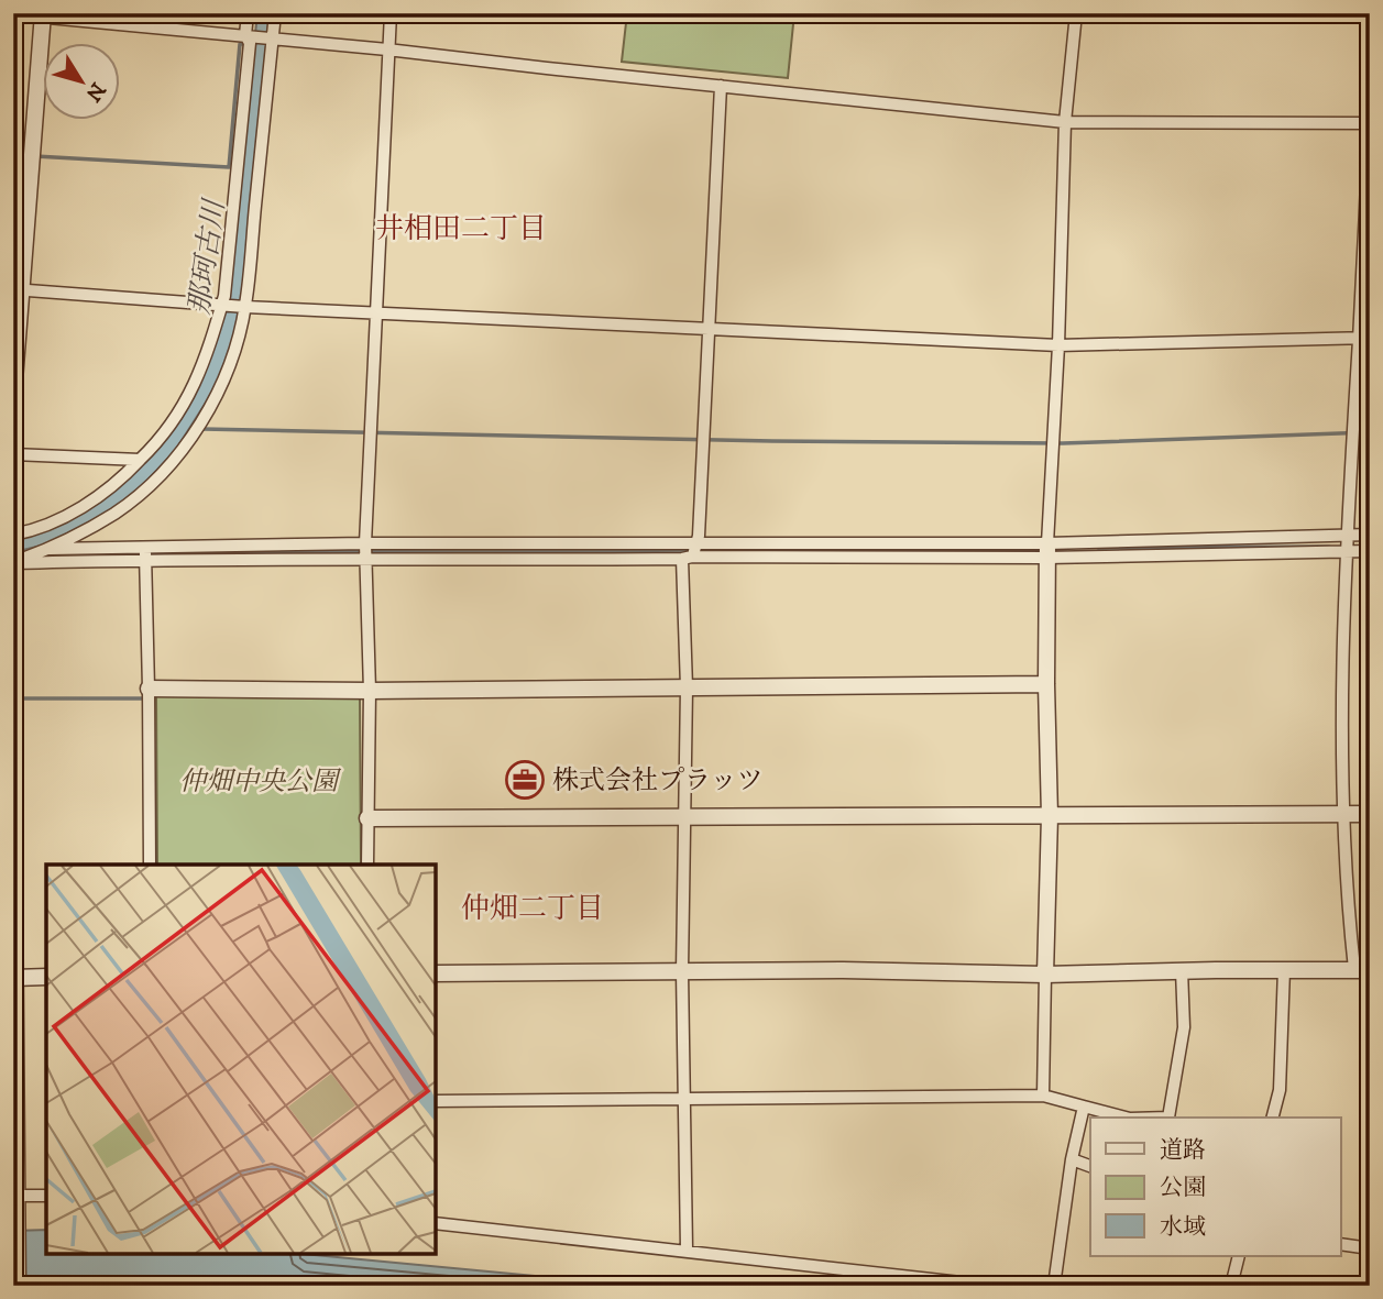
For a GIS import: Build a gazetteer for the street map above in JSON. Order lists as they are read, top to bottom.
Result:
{
  "districts": ["井相田二丁目", "仲畑二丁目"],
  "water": ["那珂古川"],
  "parks": ["仲畑中央公園"],
  "places": {
    "office": ["株式会社プラッツ"]
  },
  "legend": ["道路", "公園", "水域"],
  "north": "bottom right"
}
